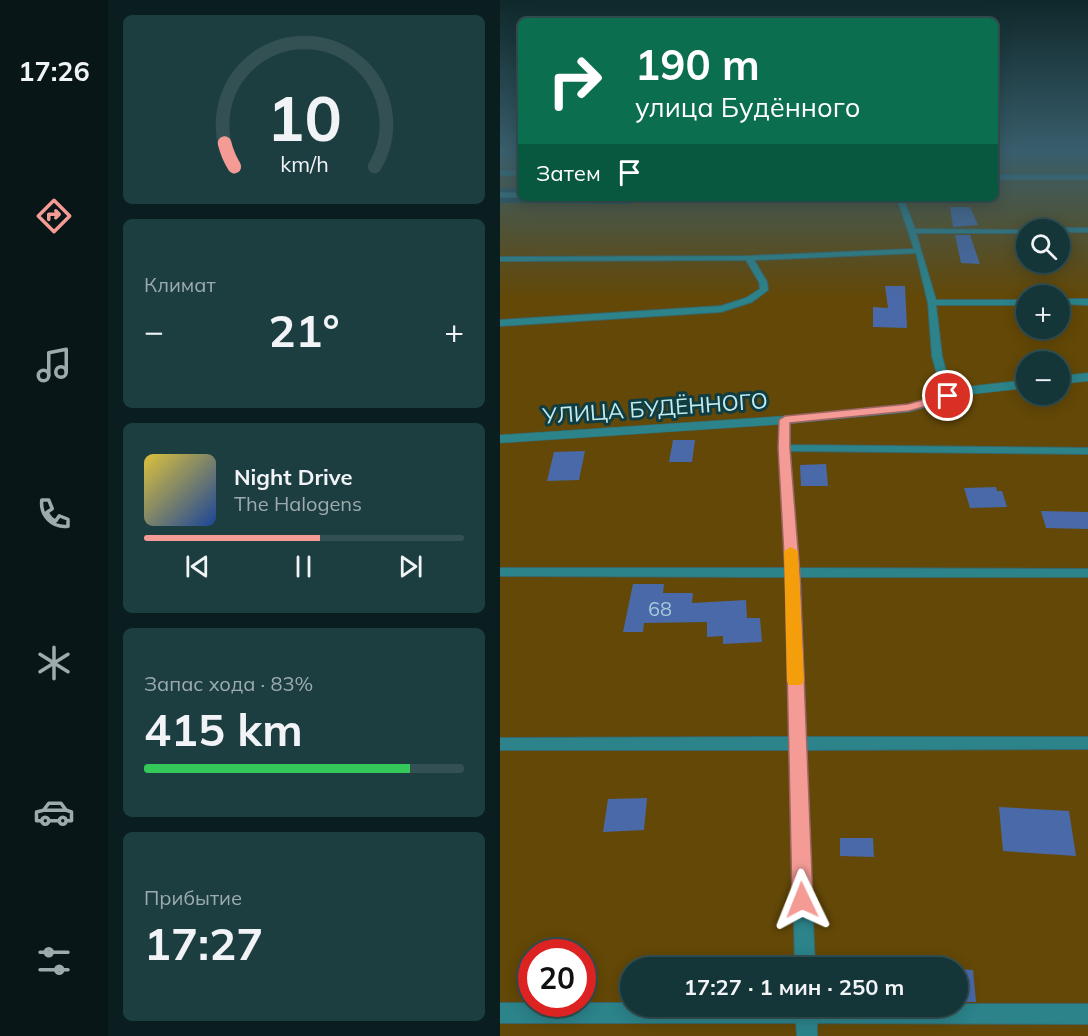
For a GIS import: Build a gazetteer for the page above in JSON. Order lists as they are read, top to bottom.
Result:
{
  "streets": {
    "street": ["УЛИЦА БУДЁННОГО"]
  },
  "house_numbers": ["68"],
  "page": {
    "tabs": "17:26",
    "turn": ["190 m", "улица Будённого"],
    "then": "Затем",
    "tile": [
      "Климат",
      ["Запас хода · 83%", "415 km"],
      ["Прибытие", "17:27"]
    ],
    "map_buttons": ["+", "−"],
    "heat": ["−", "21°", "+"],
    "song": ["Night Drive", "The Halogens"],
    "limit": "20",
    "trip": "17:27 · 1 мин · 250 m",
    "gauge": ["10", "km/h"]
  }
}
